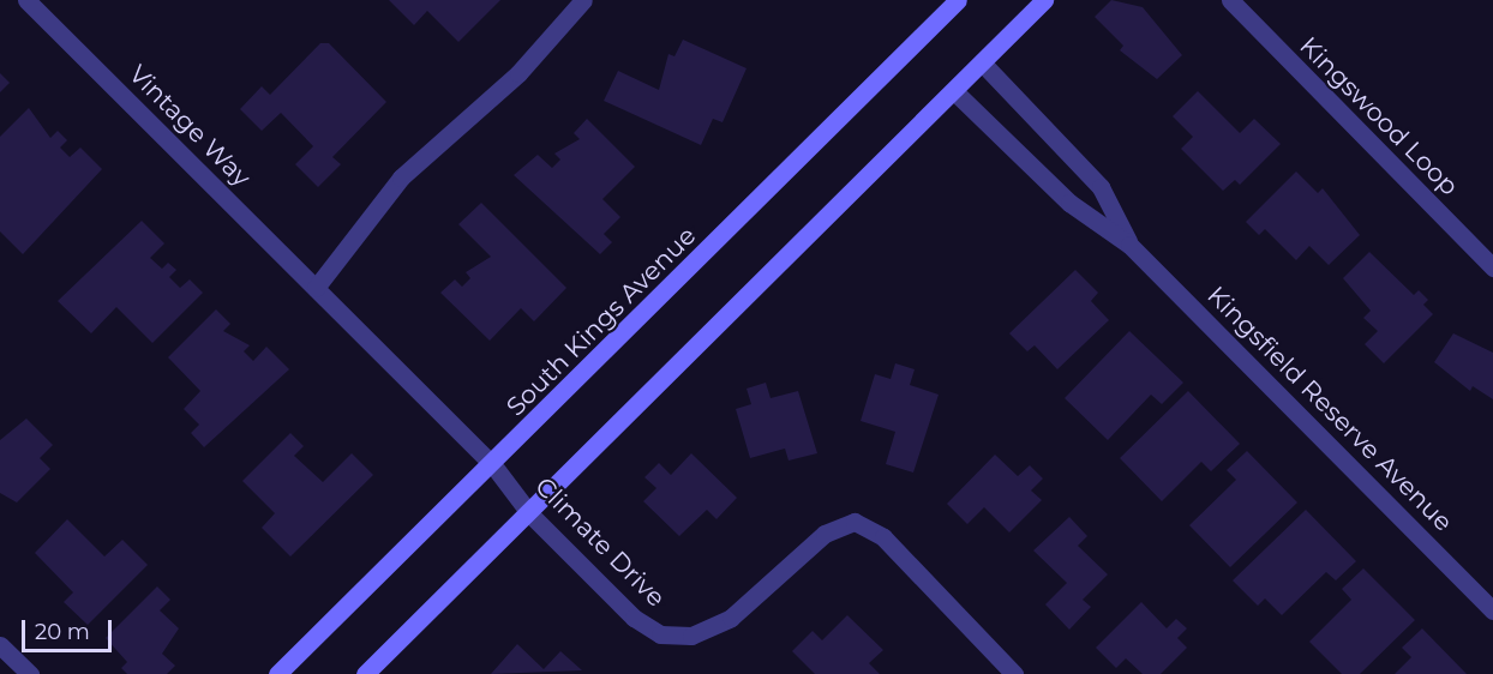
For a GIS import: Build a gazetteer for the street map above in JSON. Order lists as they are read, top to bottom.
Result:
{
  "streets": {
    "main road": ["South Kings Avenue"],
    "street": [
      "Kingswood Loop",
      "Vintage Way",
      "Kingsfield Reserve Avenue",
      "Climate Drive"
    ]
  },
  "crossings": [
    ["Vintage Way", "South Kings Avenue"],
    ["Vintage Way", "Climate Drive"],
    ["South Kings Avenue", "Climate Drive"]
  ],
  "scale_bar": "20 m"
}
